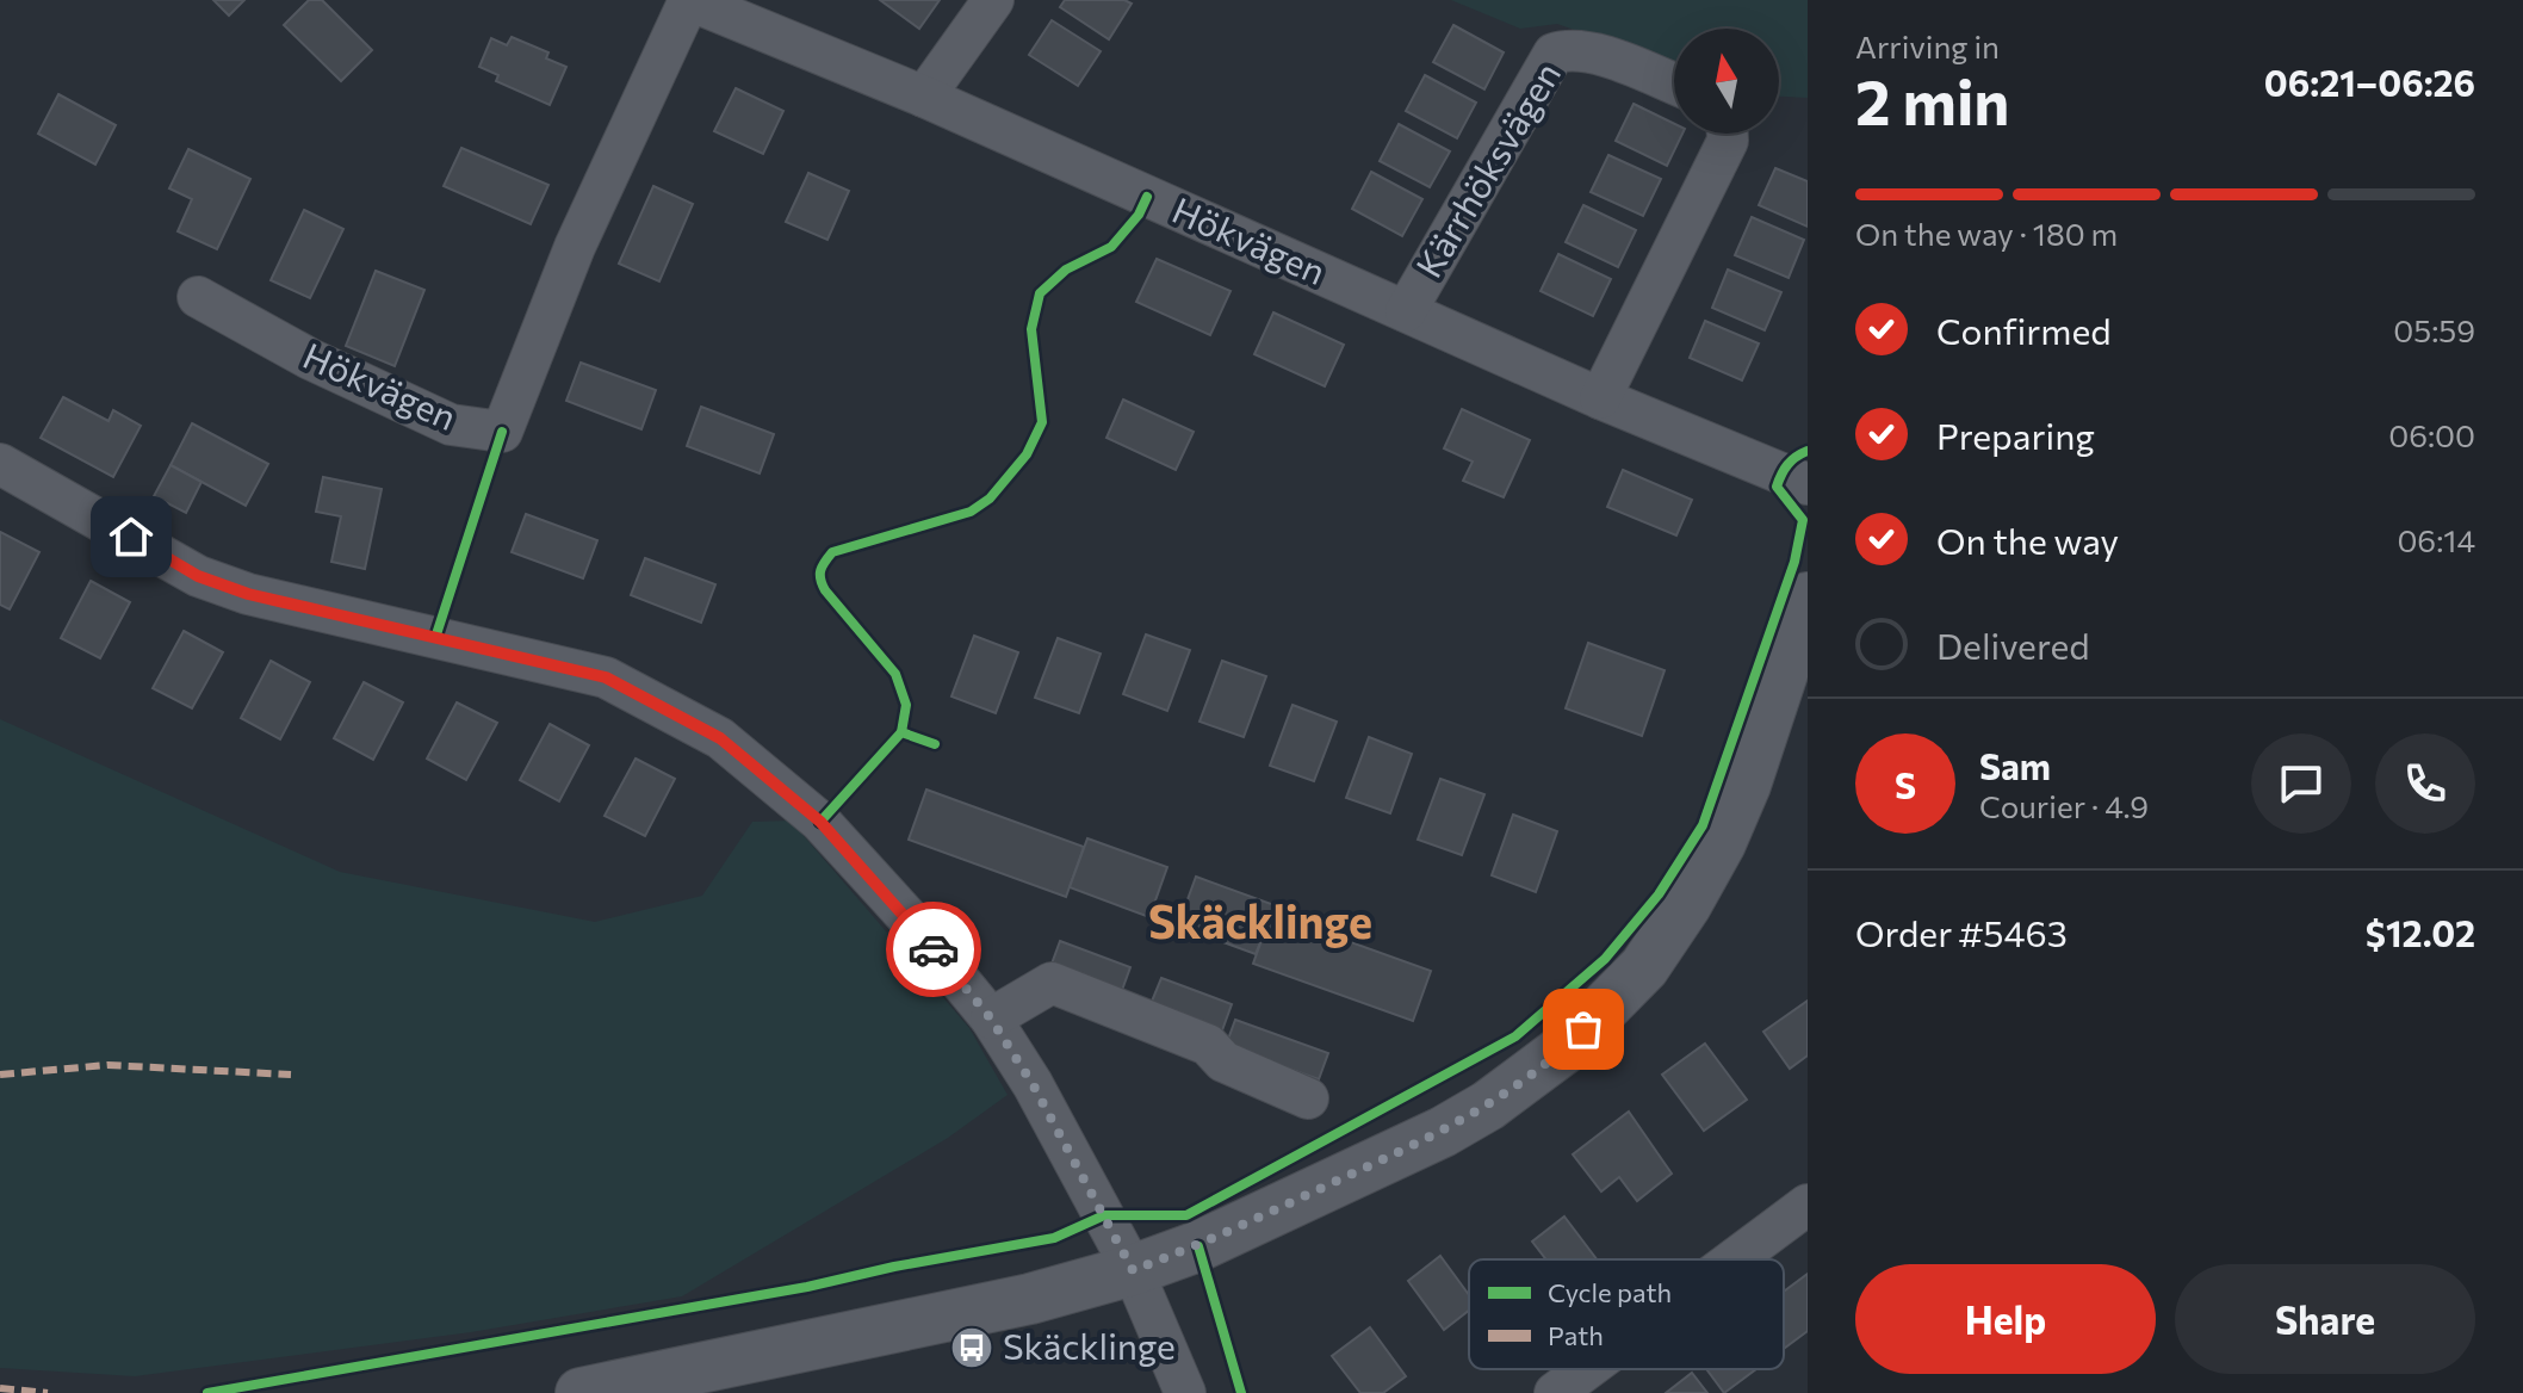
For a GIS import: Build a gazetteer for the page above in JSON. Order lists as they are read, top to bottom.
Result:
{
  "streets": {
    "street": ["Kärrhöksvägen", "Hökvägen"]
  },
  "crossings": [
    ["Kärrhöksvägen", "Hökvägen"]
  ],
  "districts": ["Skäcklinge"],
  "places": {
    "bus stop": ["Skäcklinge"]
  },
  "legend": ["Cycle path", "Path"],
  "north": "top",
  "page": {
    "heading": ["2 min", "Arriving in", "06:21–06:26"],
    "panel": [
      "Sam",
      "Courier · 4.9",
      "Order #5463",
      "$12.02"
    ],
    "bar": "On the way · 180 m",
    "list": [
      ["Confirmed", "05:59"],
      ["Preparing", "06:00"],
      ["On the way", "06:14"],
      "Delivered"
    ],
    "round": "S",
    "buttons": ["Help", "Share"]
  }
}
